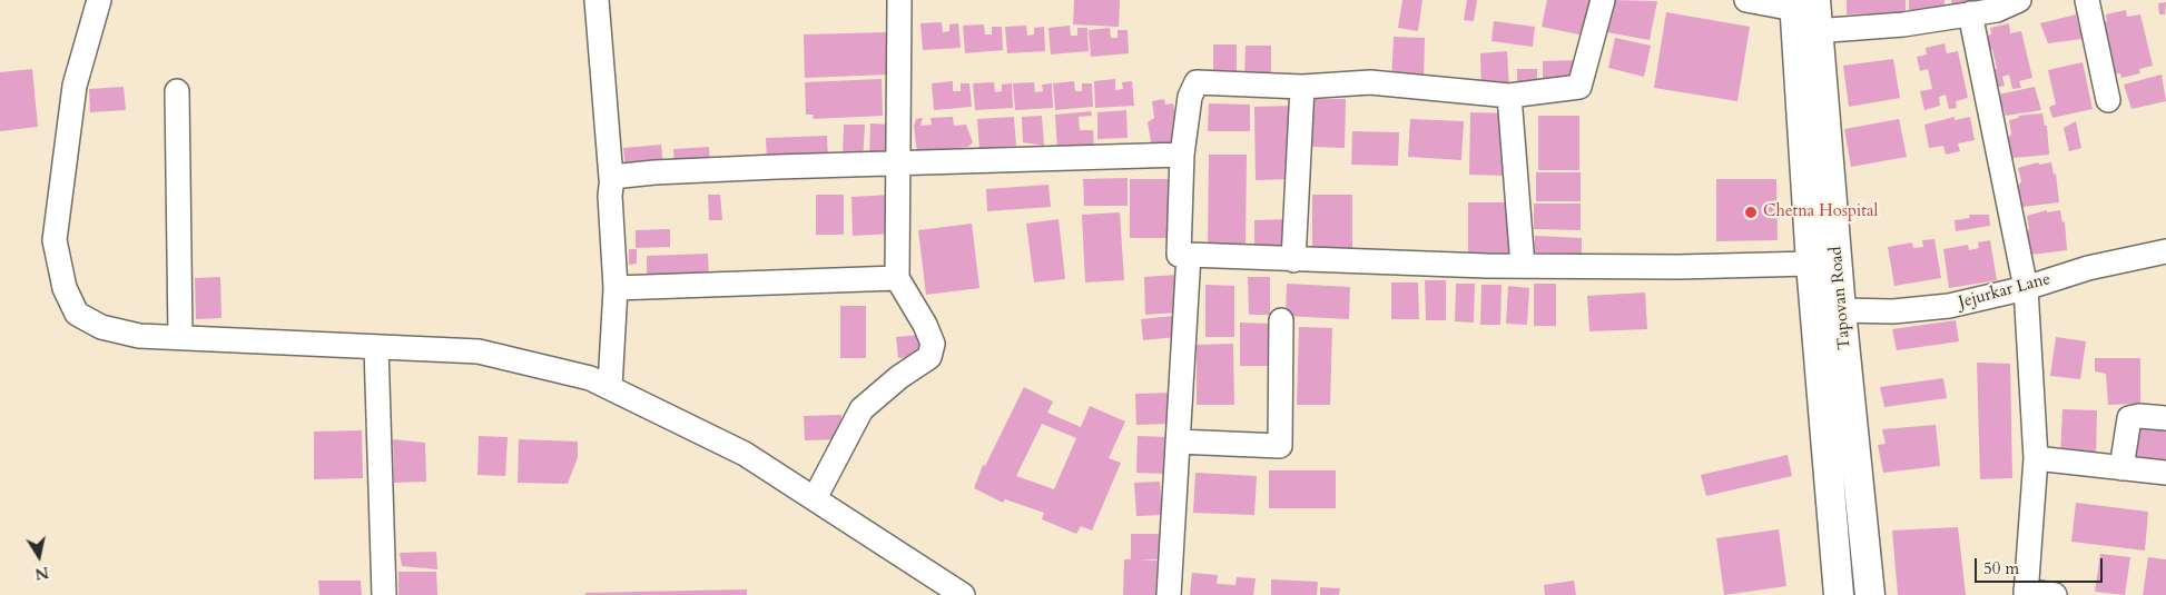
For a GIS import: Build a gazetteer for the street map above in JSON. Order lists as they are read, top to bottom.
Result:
{
  "streets": {
    "main road": ["Tapovan Road"],
    "street": ["Jejurkar Lane"]
  },
  "crossings": [
    ["Jejurkar Lane", "Tapovan Road"]
  ],
  "places": ["Chetna Hospital"],
  "scale_bar": "50 m",
  "north": "bottom"
}
